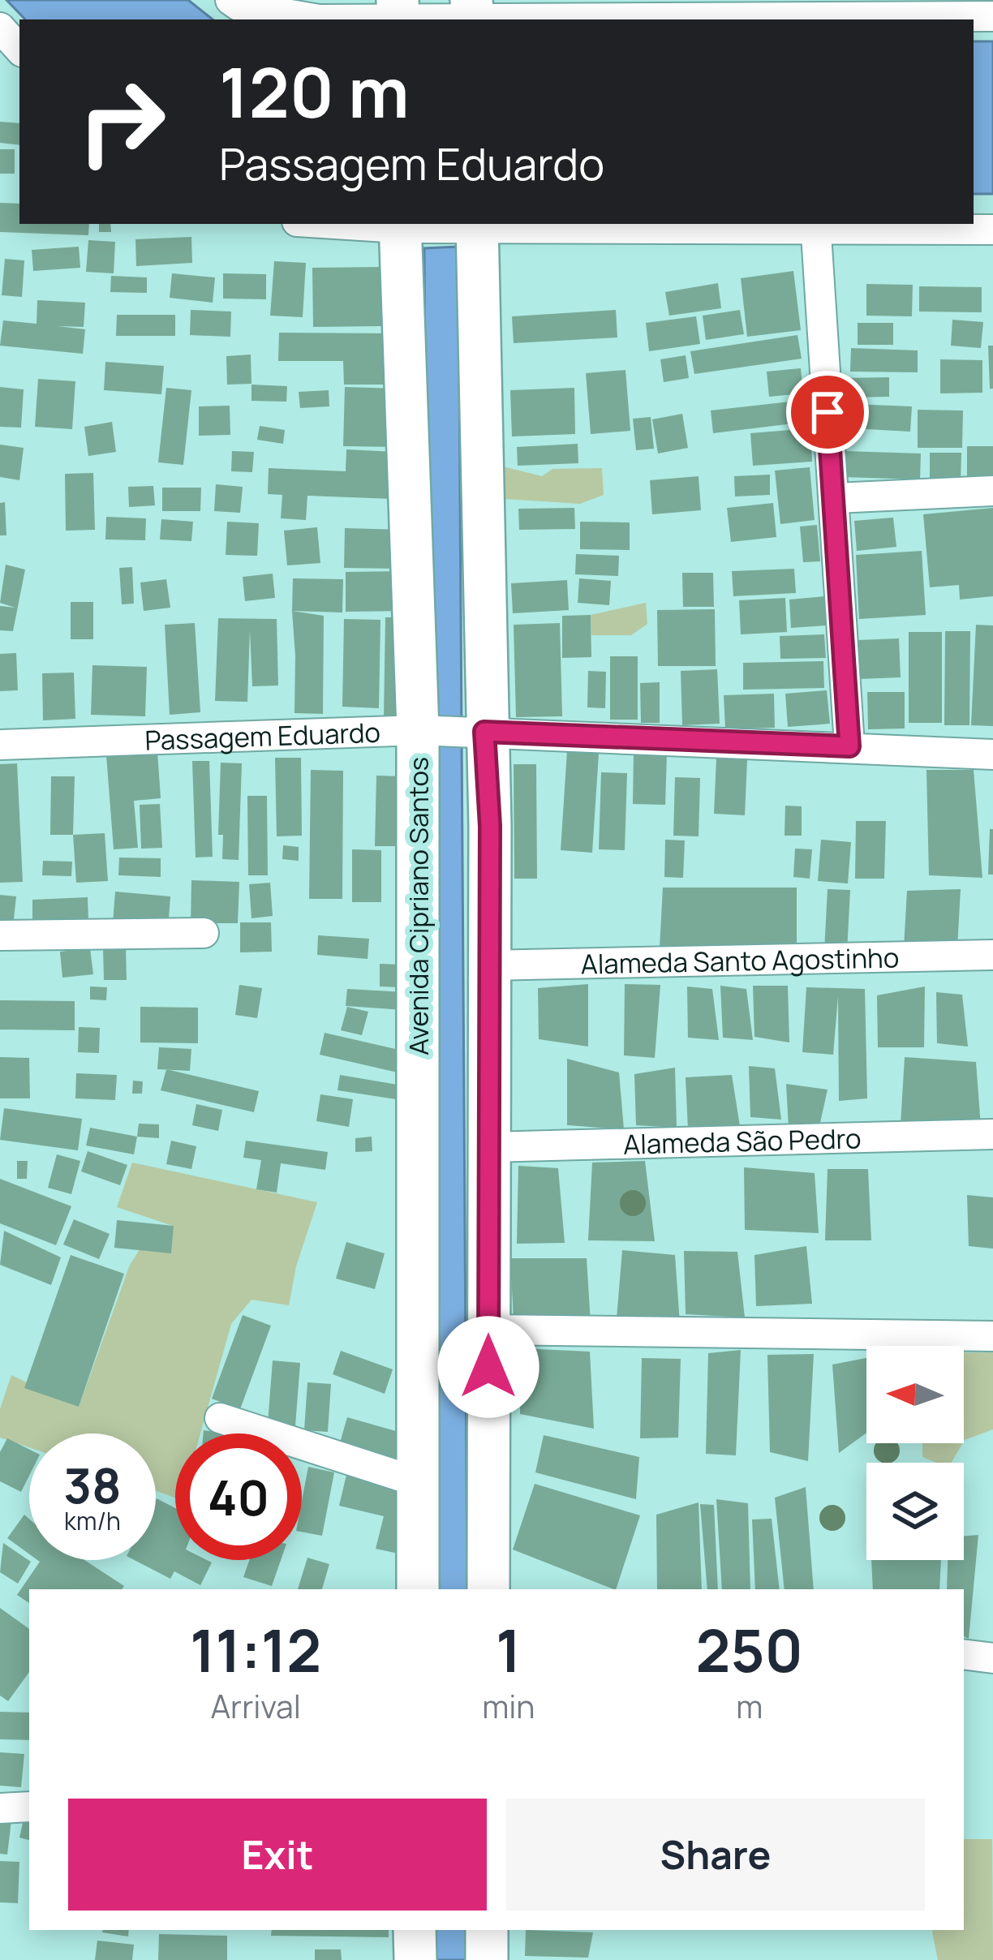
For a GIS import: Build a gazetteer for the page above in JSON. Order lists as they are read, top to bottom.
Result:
{
  "streets": {
    "street": [
      "Passagem Eduardo",
      "Avenida Cipriano Santos",
      "Alameda Santo Agostinho",
      "Alameda São Pedro"
    ]
  },
  "crossings": [
    ["Passagem Eduardo", "Avenida Cipriano Santos"]
  ],
  "north": "left",
  "page": {
    "turn": ["120 m", "Passagem Eduardo"],
    "speed": "38 km/h",
    "limit": "40",
    "eta": [
      "11:12",
      "Arrival",
      "1",
      "min",
      "250",
      "m"
    ],
    "buttons": ["Exit", "Share"]
  }
}
